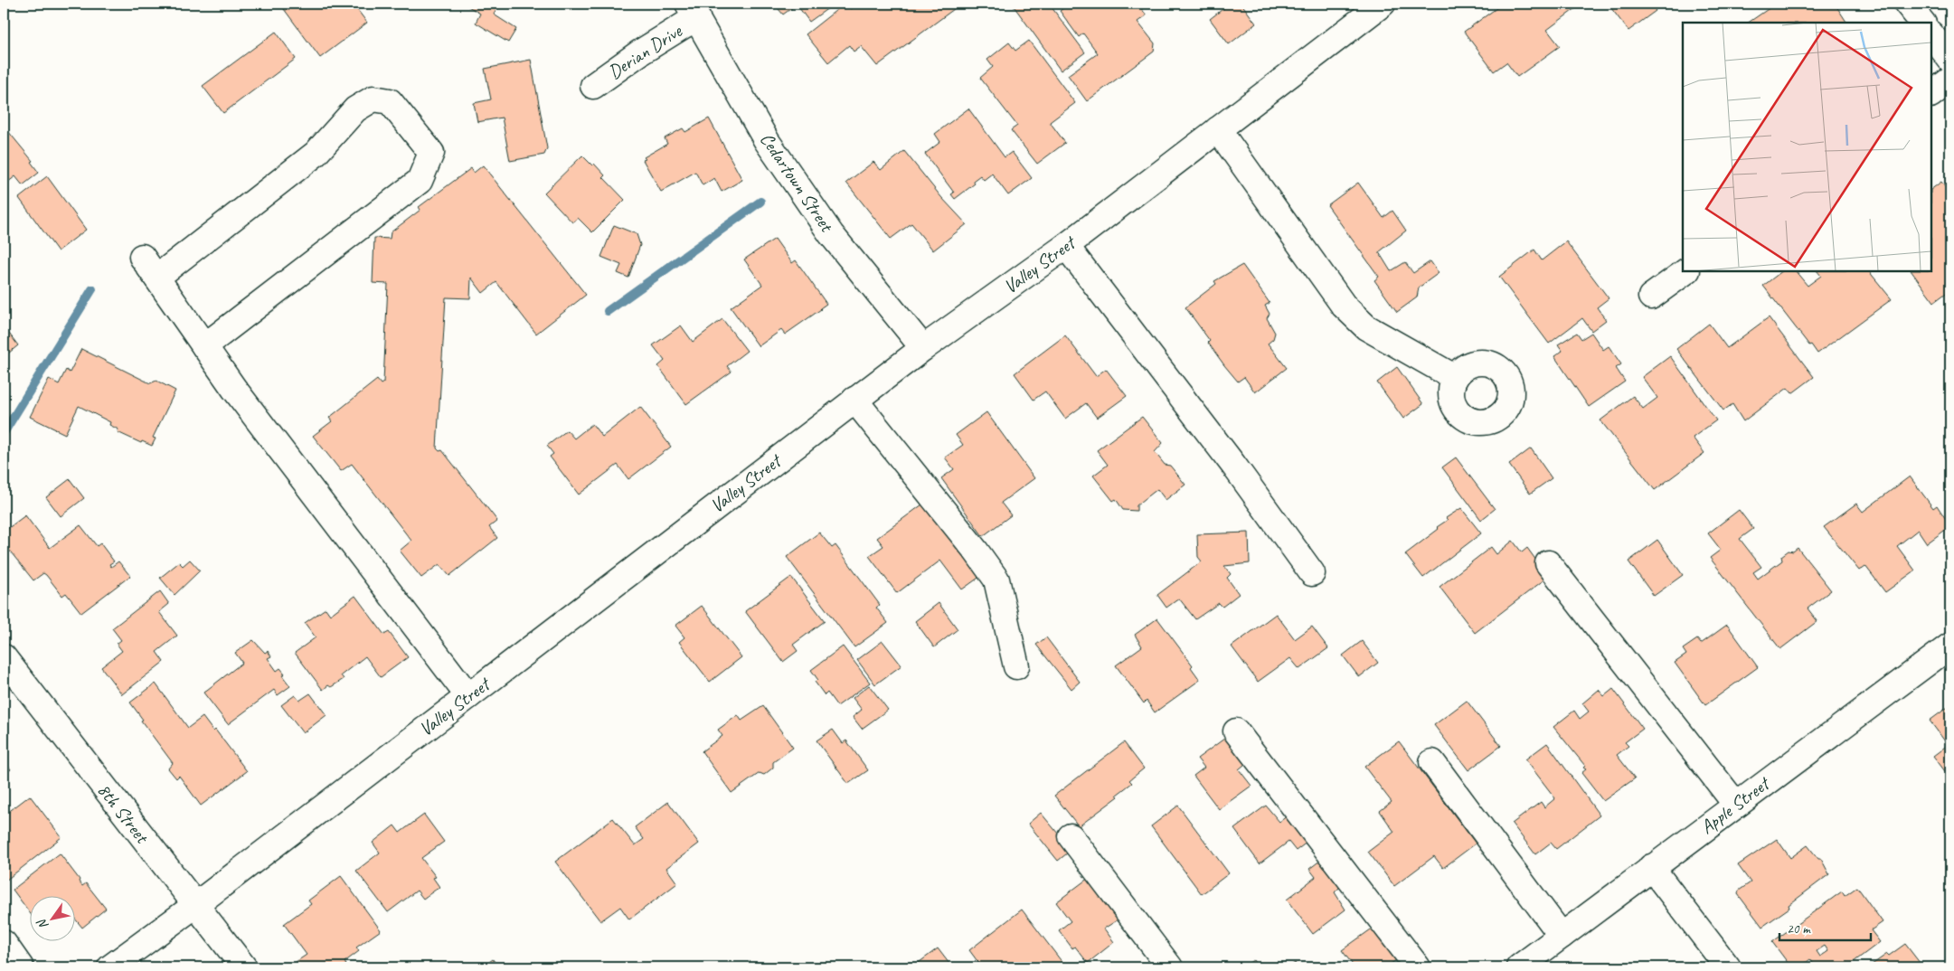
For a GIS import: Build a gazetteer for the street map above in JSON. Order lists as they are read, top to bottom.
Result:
{
  "streets": {
    "street": [
      "Derian Drive",
      "Cedartown Street",
      "Valley Street",
      "Apple Street",
      "8th Street"
    ]
  },
  "crossings": [
    ["Derian Drive", "Cedartown Street"],
    ["Cedartown Street", "Valley Street"],
    ["Valley Street", "8th Street"]
  ],
  "scale_bar": "20 m",
  "north": "bottom left"
}
